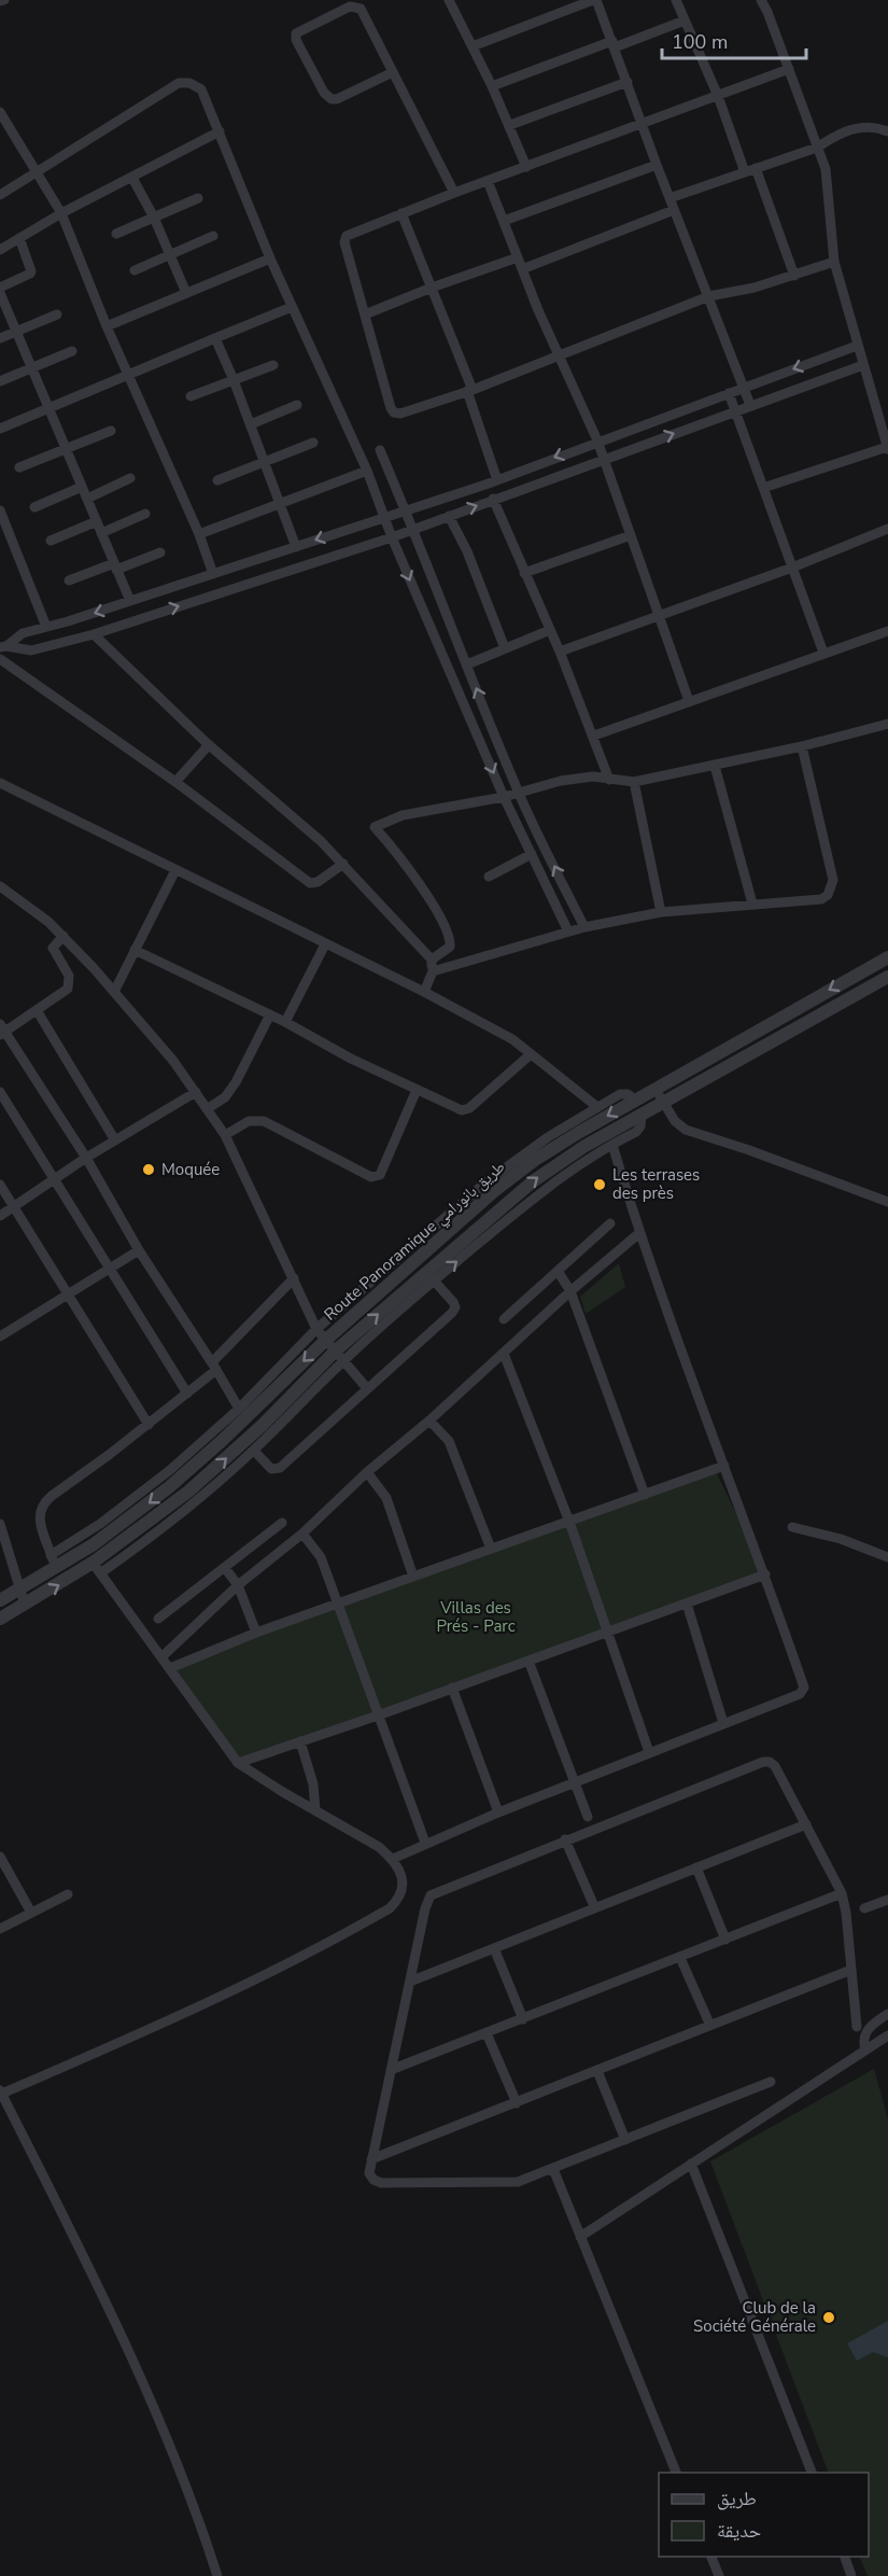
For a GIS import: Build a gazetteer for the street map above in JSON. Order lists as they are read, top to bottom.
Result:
{
  "streets": {
    "street": ["Route Panoramique طريق بانورامي"]
  },
  "parks": ["Villas des Prés - Parc"],
  "places": ["Moquée", "Les terrases des près", "Club de la Société Générale"],
  "legend": ["طريق", "حديقة"],
  "scale_bar": "100 m"
}
